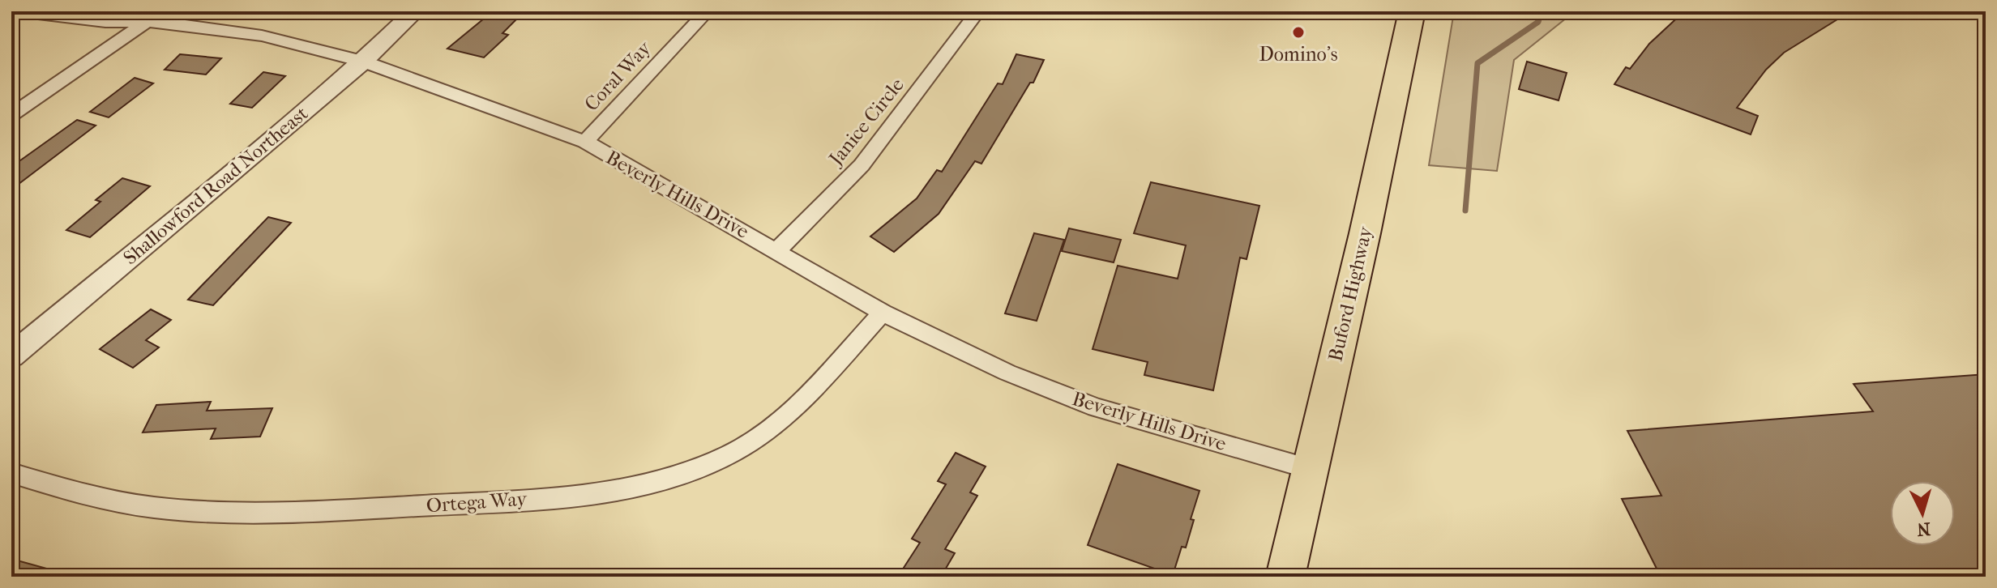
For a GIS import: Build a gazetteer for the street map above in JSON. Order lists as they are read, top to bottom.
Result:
{
  "streets": {
    "main road": ["Buford Highway"],
    "street": [
      "Coral Way",
      "Janice Circle",
      "Shallowford Road Northeast",
      "Beverly Hills Drive",
      "Ortega Way"
    ]
  },
  "crossings": [
    ["Coral Way", "Beverly Hills Drive"],
    ["Janice Circle", "Beverly Hills Drive"],
    ["Shallowford Road Northeast", "Beverly Hills Drive"],
    ["Beverly Hills Drive", "Buford Highway"],
    ["Beverly Hills Drive", "Ortega Way"]
  ],
  "places": ["Domino's"],
  "north": "bottom"
}
